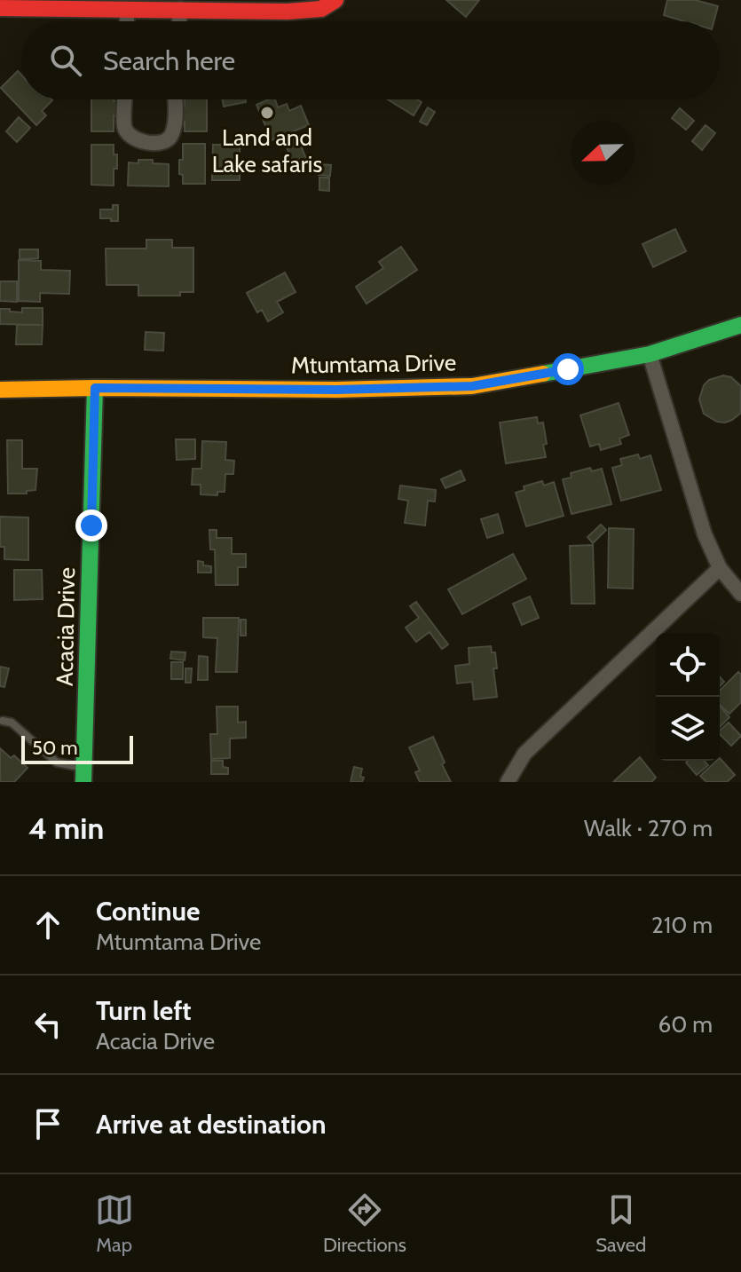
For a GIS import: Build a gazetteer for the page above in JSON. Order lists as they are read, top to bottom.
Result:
{
  "streets": {
    "street": ["Mtumtama Drive", "Acacia Drive"]
  },
  "crossings": [
    ["Mtumtama Drive", "Acacia Drive"]
  ],
  "places": ["Land and Lake safaris"],
  "scale_bar": "50 m",
  "north": "left",
  "page": {
    "search": "Search here",
    "scale": "50 m",
    "heading": ["4 min", "Walk · 270 m"],
    "list": [
      ["Continue", "Mtumtama Drive", "210 m"],
      ["Turn left", "Acacia Drive", "60 m"],
      "Arrive at destination"
    ],
    "nav": ["Map", "Directions", "Saved"]
  }
}
